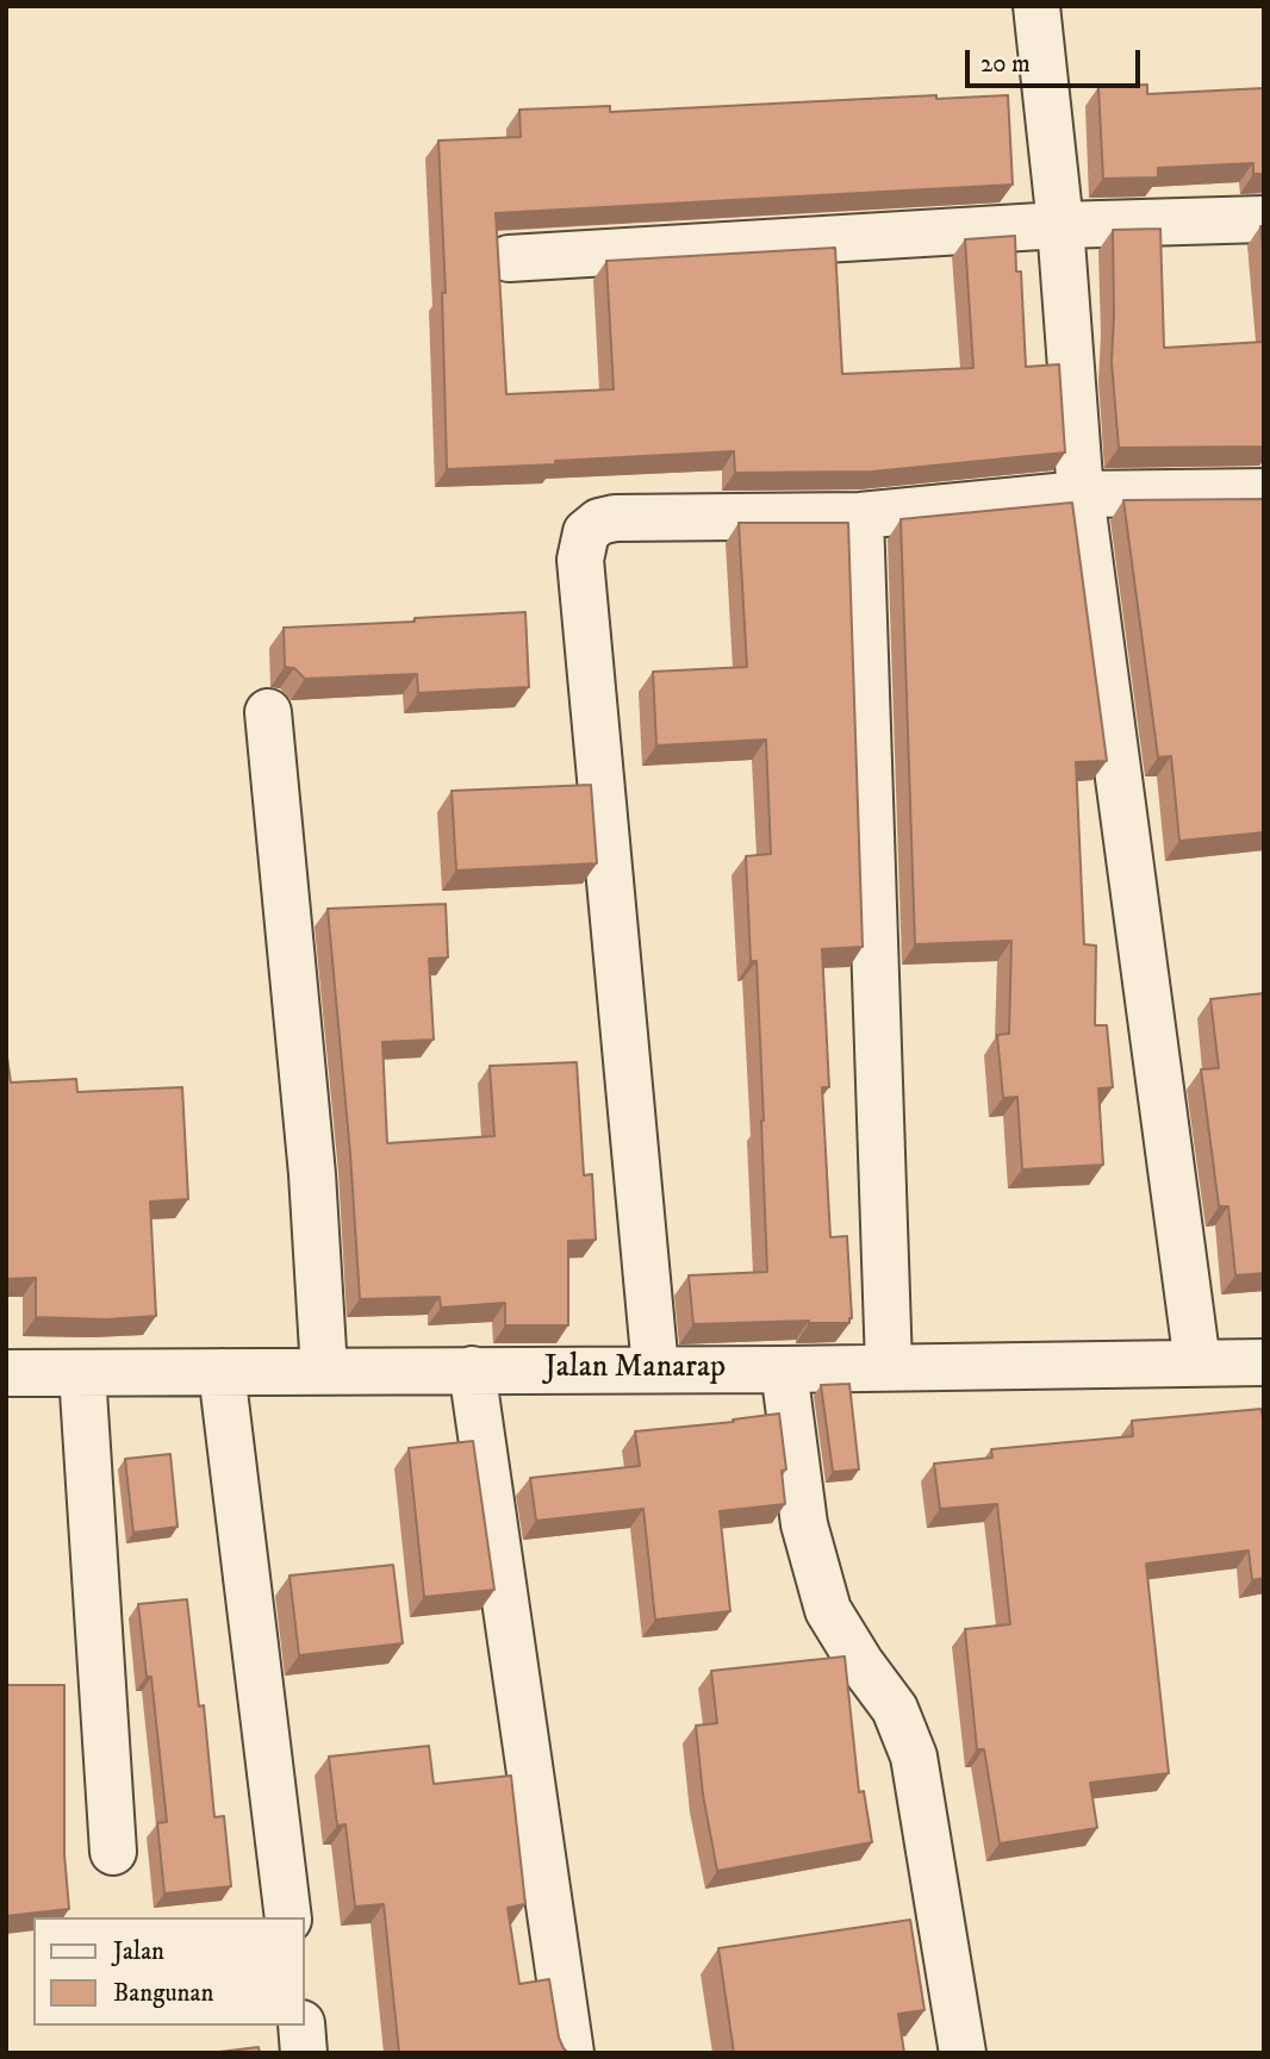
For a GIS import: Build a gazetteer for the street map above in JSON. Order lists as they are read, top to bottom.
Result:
{
  "streets": {
    "street": ["Jalan Manarap"]
  },
  "legend": ["Jalan", "Bangunan"],
  "scale_bar": "20 m"
}
